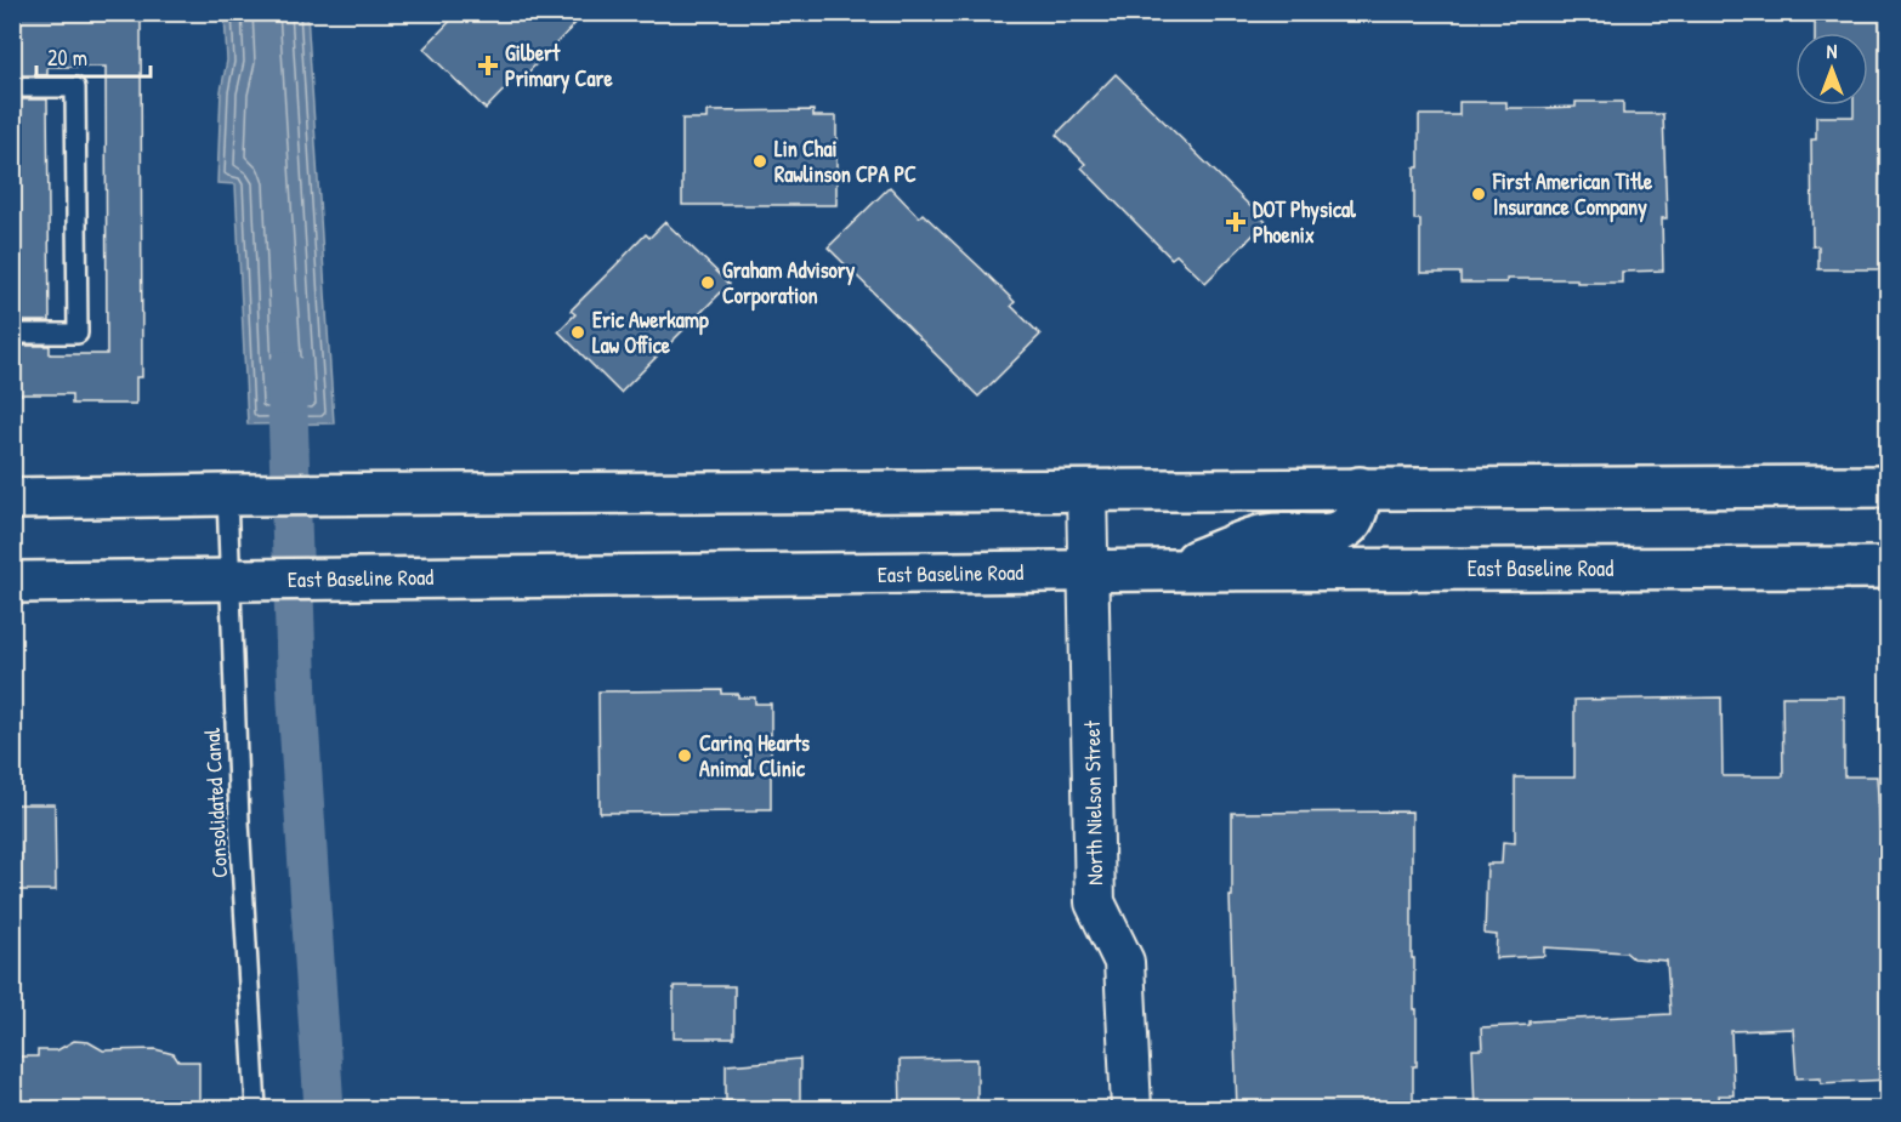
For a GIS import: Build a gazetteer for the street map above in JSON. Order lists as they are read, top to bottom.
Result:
{
  "streets": {
    "main road": ["East Baseline Road"],
    "street": ["North Nielson Street"],
    "lane": ["Consolidated Canal"]
  },
  "crossings": [
    ["East Baseline Road", "Consolidated Canal"],
    ["East Baseline Road", "North Nielson Street"]
  ],
  "places": {
    "health": ["Gilbert Primary Care", "DOT Physical Phoenix"],
    "other": [
      "Lin Chai Rawlinson CPA PC",
      "First American Title Insurance Company",
      "Graham Advisory Corporation",
      "Eric Awerkamp Law Office",
      "Caring Hearts Animal Clinic"
    ]
  },
  "scale_bar": "20 m",
  "north": "top"
}
